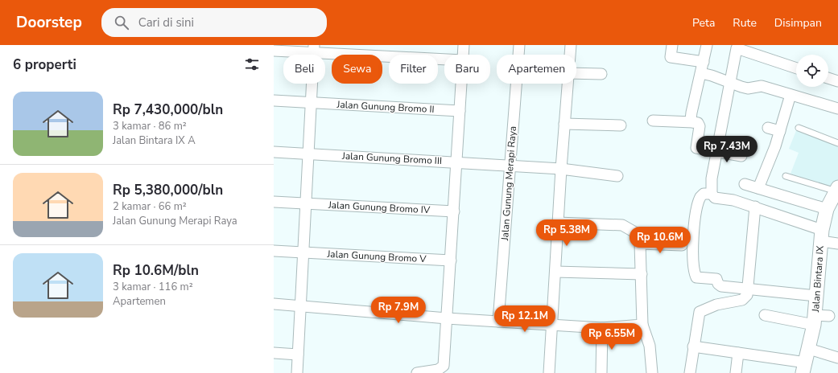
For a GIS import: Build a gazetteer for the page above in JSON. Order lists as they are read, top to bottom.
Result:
{
  "streets": {
    "street": [
      "Jalan Gunung Bromo II",
      "Jalan Gunung Bromo III",
      "Jalan Gunung Merapi Raya",
      "Jalan Gunung Bromo IV",
      "Jalan Gunung Bromo V",
      "Jalan Bintara IX"
    ]
  },
  "crossings": [
    ["Jalan Gunung Bromo III", "Jalan Gunung Merapi Raya"]
  ],
  "page": {
    "header": "Doorstep",
    "search": "Cari di sini",
    "nav": ["Peta", "Rute", "Disimpan"],
    "heading": "6 properti",
    "chip": [
      "Beli",
      "Sewa",
      "Filter",
      "Baru",
      "Apartemen"
    ],
    "list": [
      {
        "name": "Rp 7,430,000/bln",
        "note": "3 kamar · 86 m² · Jalan Bintara IX A"
      },
      {
        "name": "Rp 5,380,000/bln",
        "note": "2 kamar · 66 m² · Jalan Gunung Merapi Raya"
      },
      {
        "name": "Rp 10.6M/bln",
        "note": "3 kamar · 116 m² · Apartemen"
      }
    ],
    "price": [
      "Rp 7.43M",
      "Rp 5.38M",
      "Rp 10.6M",
      "Rp 7.9M",
      "Rp 12.1M",
      "Rp 6.55M"
    ]
  }
}
